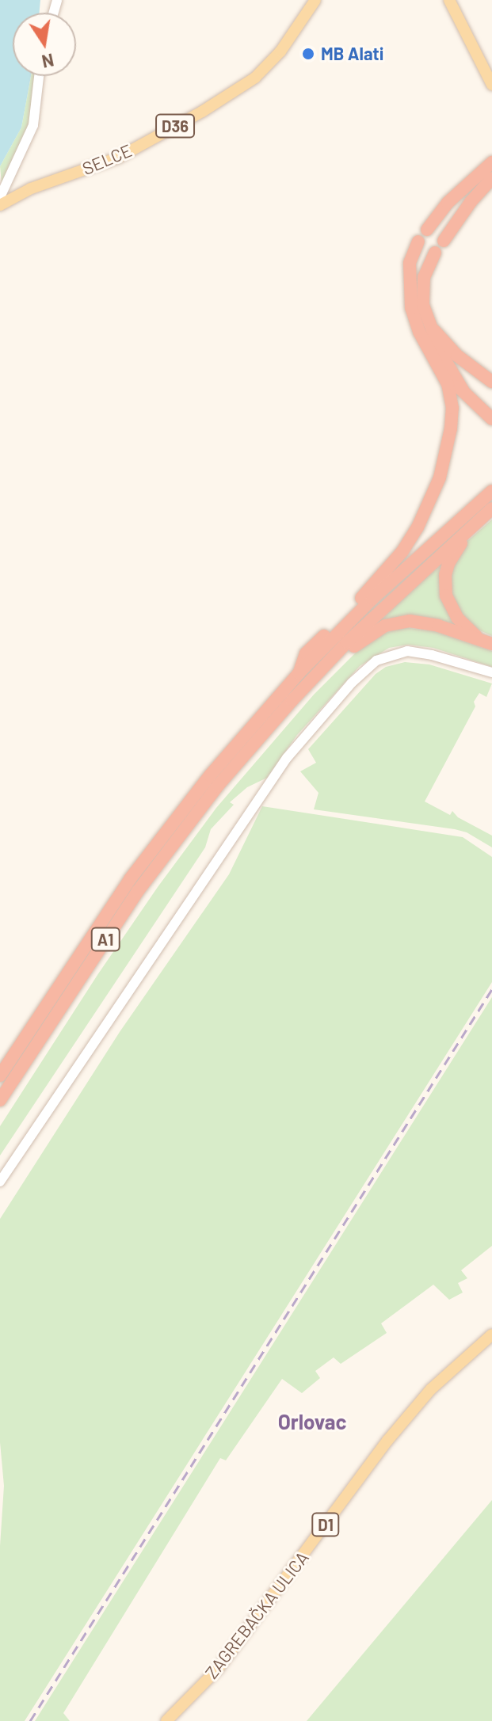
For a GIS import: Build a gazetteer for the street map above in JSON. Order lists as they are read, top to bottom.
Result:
{
  "streets": {
    "highway": ["A1"],
    "main road": [
      "D36",
      "SELCE",
      "D1",
      "ZAGREBAČKA ULICA"
    ]
  },
  "districts": ["Orlovac"],
  "places": ["MB Alati"],
  "north": "bottom"
}
